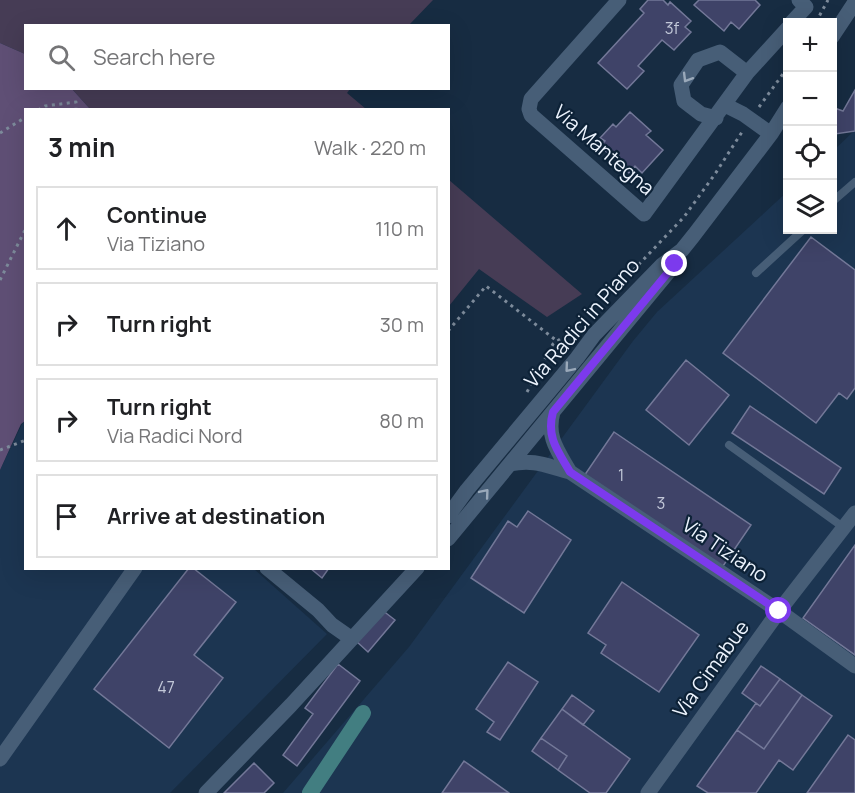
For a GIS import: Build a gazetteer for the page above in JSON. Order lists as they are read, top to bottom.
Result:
{
  "streets": {
    "street": [
      "Via Mantegna",
      "Via Radici in Piano",
      "Via Tiziano",
      "Via Cimabue"
    ]
  },
  "crossings": [
    ["Via Tiziano", "Via Cimabue"]
  ],
  "house_numbers": [
    "3f",
    "1",
    "3",
    "47"
  ],
  "page": {
    "map_buttons": ["+", "−"],
    "search": "Search here",
    "heading": ["3 min", "Walk · 220 m"],
    "list": [
      ["Continue", "Via Tiziano", "110 m"],
      ["Turn right", "30 m"],
      ["Turn right", "Via Radici Nord", "80 m"],
      "Arrive at destination"
    ]
  }
}
